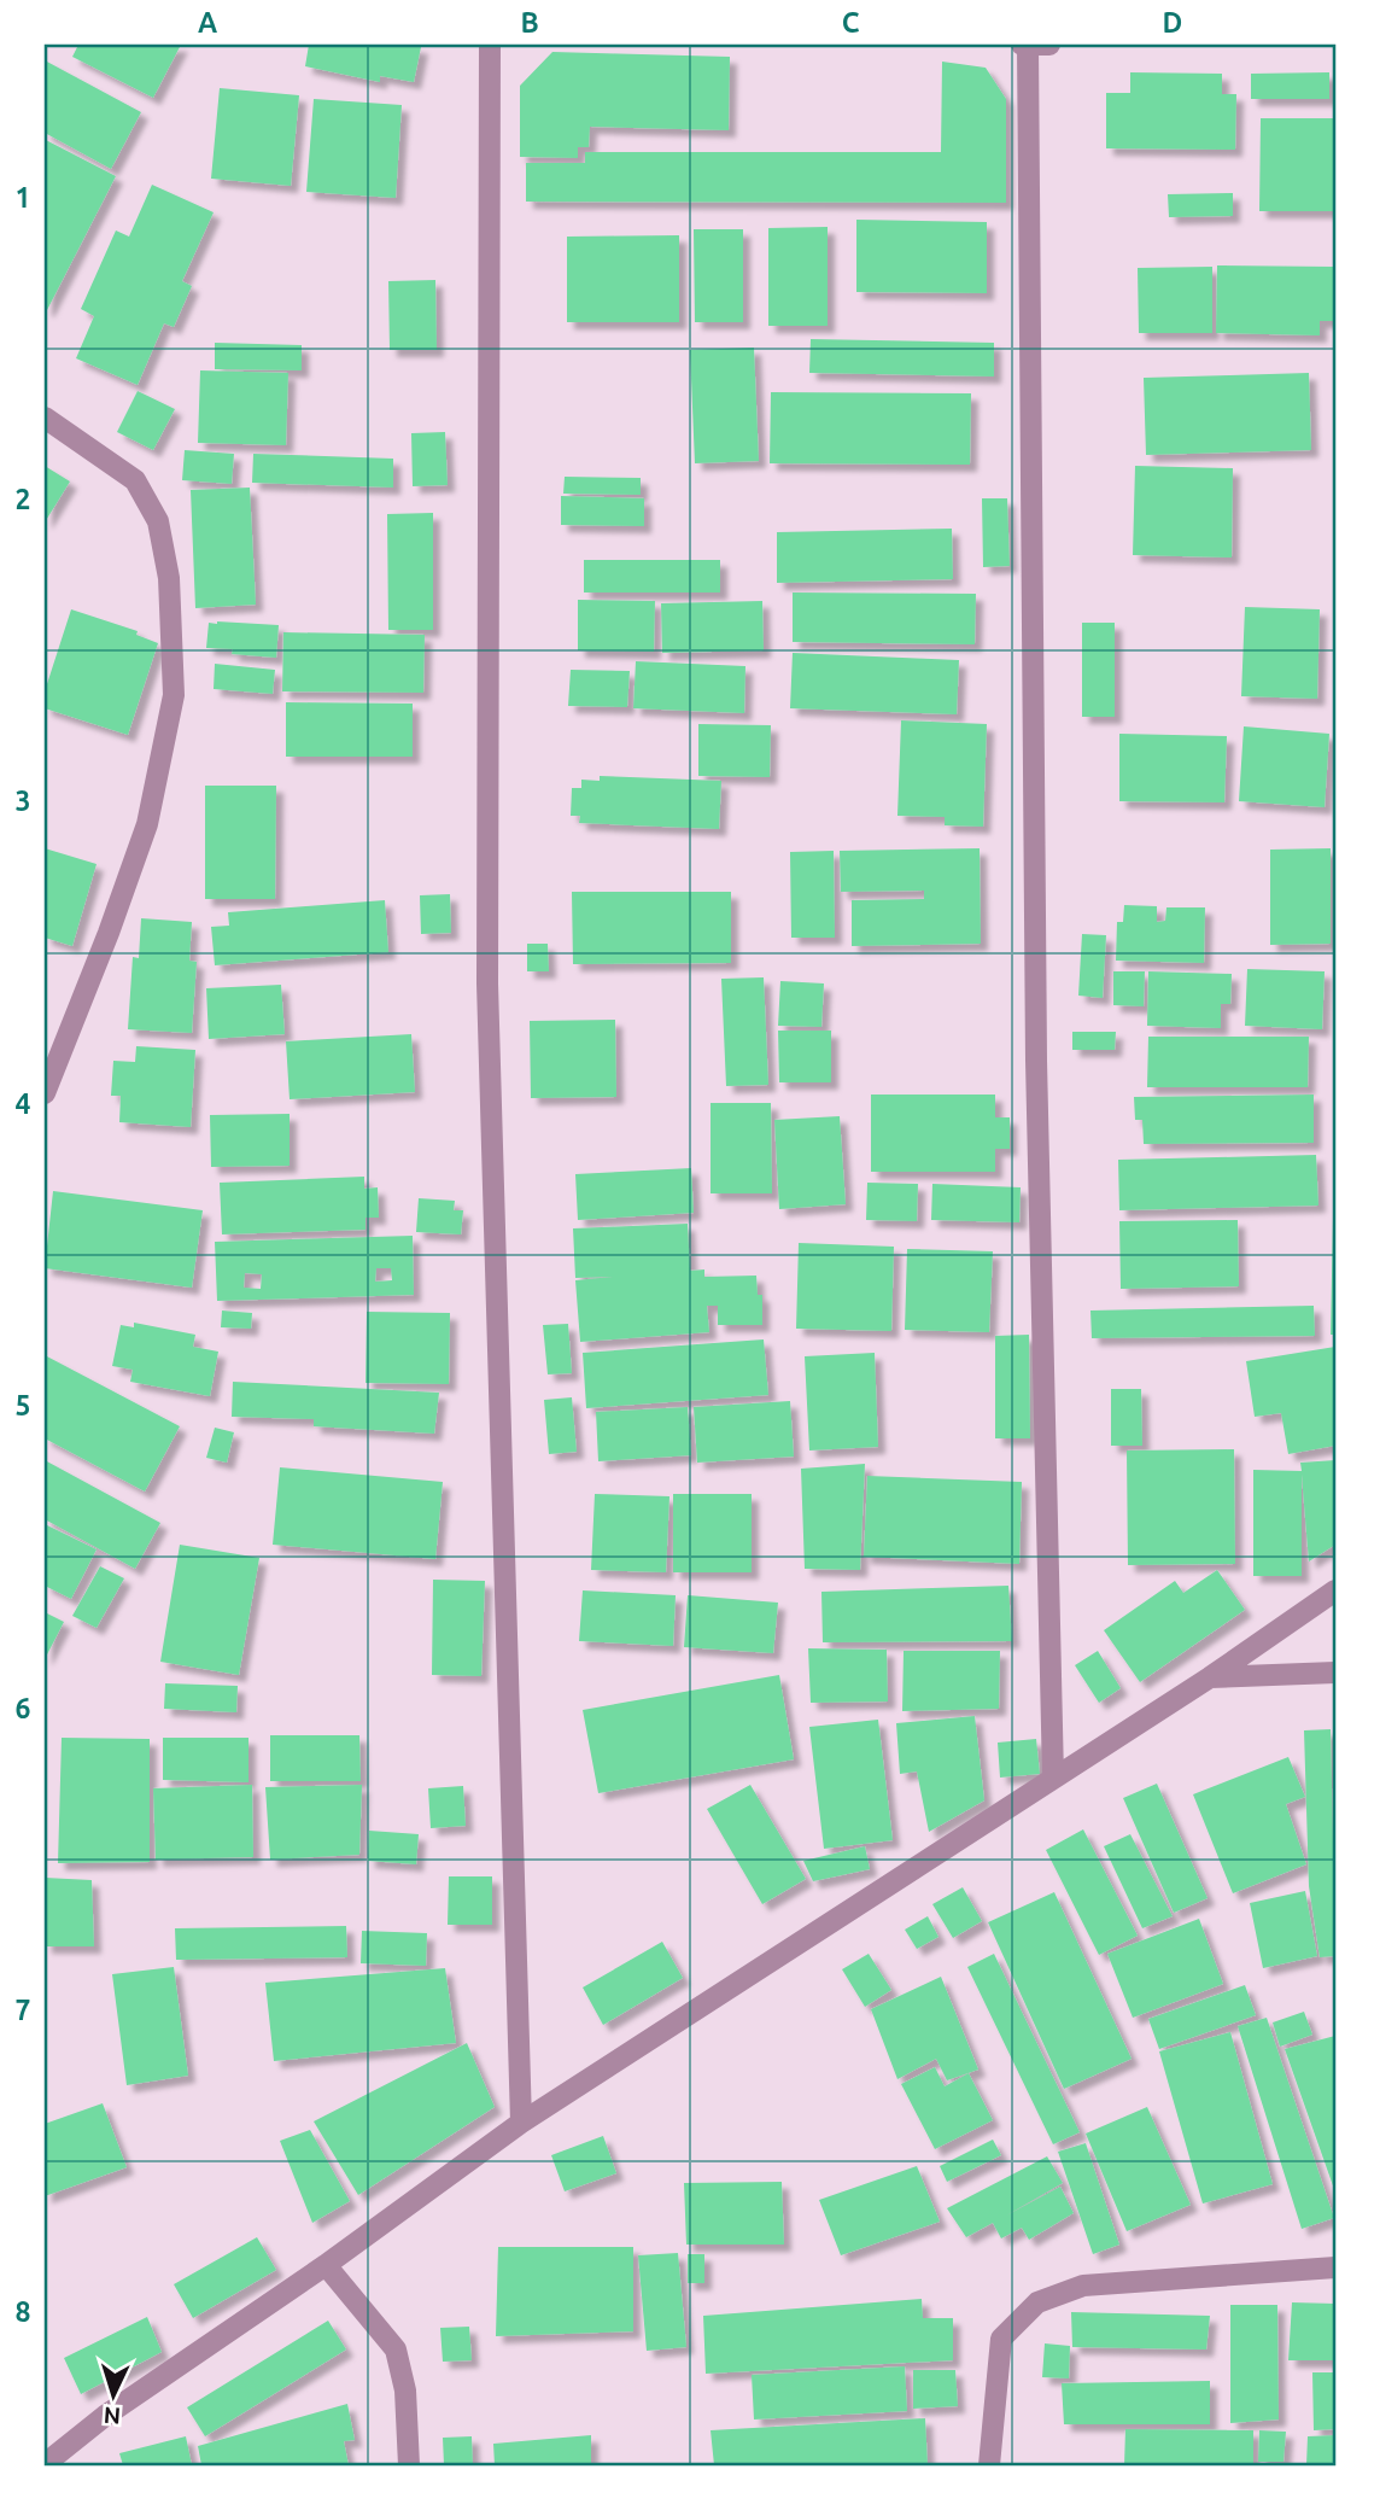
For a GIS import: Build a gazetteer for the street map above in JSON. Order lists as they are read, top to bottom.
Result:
{
  "north": "bottom",
  "grid": {
    "columns": [
      "A",
      "B",
      "C",
      "D"
    ],
    "rows": [
      "1",
      "2",
      "3",
      "4",
      "5",
      "6",
      "7",
      "8"
    ]
  }
}
